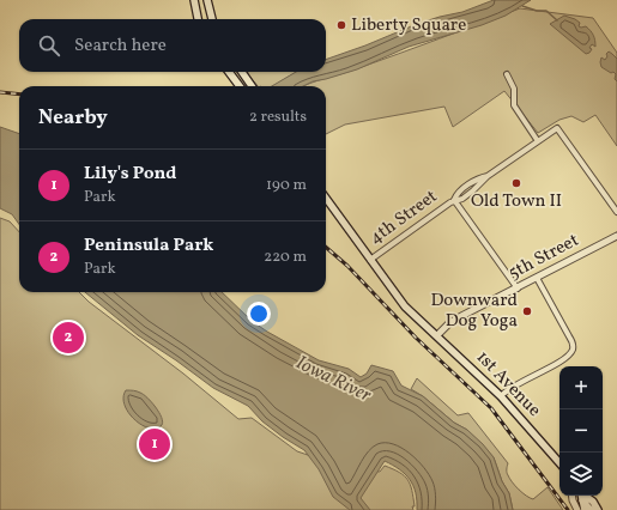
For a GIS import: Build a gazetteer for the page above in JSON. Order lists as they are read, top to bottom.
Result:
{
  "streets": {
    "main road": ["1st Avenue"],
    "street": ["4th Street", "5th Street"]
  },
  "crossings": [
    ["4th Street", "1st Avenue"],
    ["5th Street", "1st Avenue"]
  ],
  "water": ["Iowa River"],
  "places": ["Liberty Square", "Old Town II", "Downward Dog Yoga"],
  "page": {
    "search": "Search here",
    "heading": ["Nearby", "2 results"],
    "list": [
      {
        "mark": "1",
        "name": "Lily's Pond",
        "note": "Park",
        "value": "190 m"
      },
      {
        "mark": "2",
        "name": "Peninsula Park",
        "note": "Park",
        "value": "220 m"
      }
    ],
    "pins": ["2", "1"],
    "map_buttons": ["+", "−"]
  }
}
